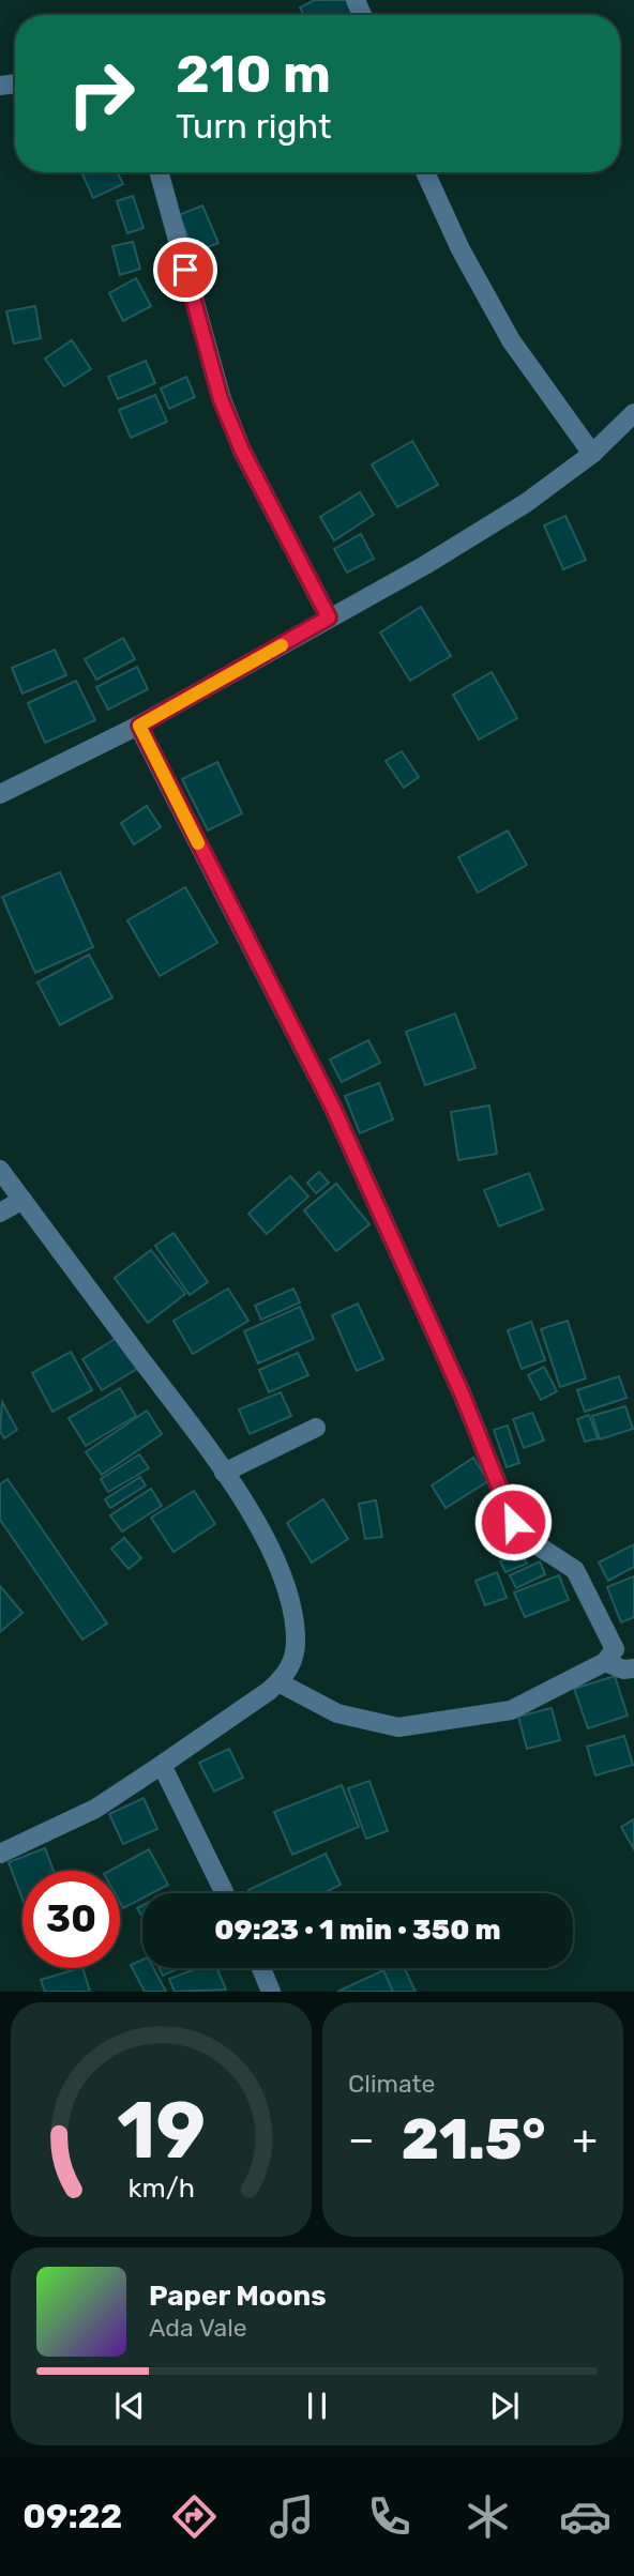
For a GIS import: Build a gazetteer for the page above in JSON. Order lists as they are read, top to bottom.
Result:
{
  "page": {
    "turn": ["210 m", "Turn right"],
    "limit": "30",
    "trip": "09:23 · 1 min · 350 m",
    "tile": "Climate",
    "heat": ["−", "21.5°", "+"],
    "song": ["Paper Moons", "Ada Vale"],
    "tabs": "09:22",
    "gauge": ["19", "km/h"]
  }
}
